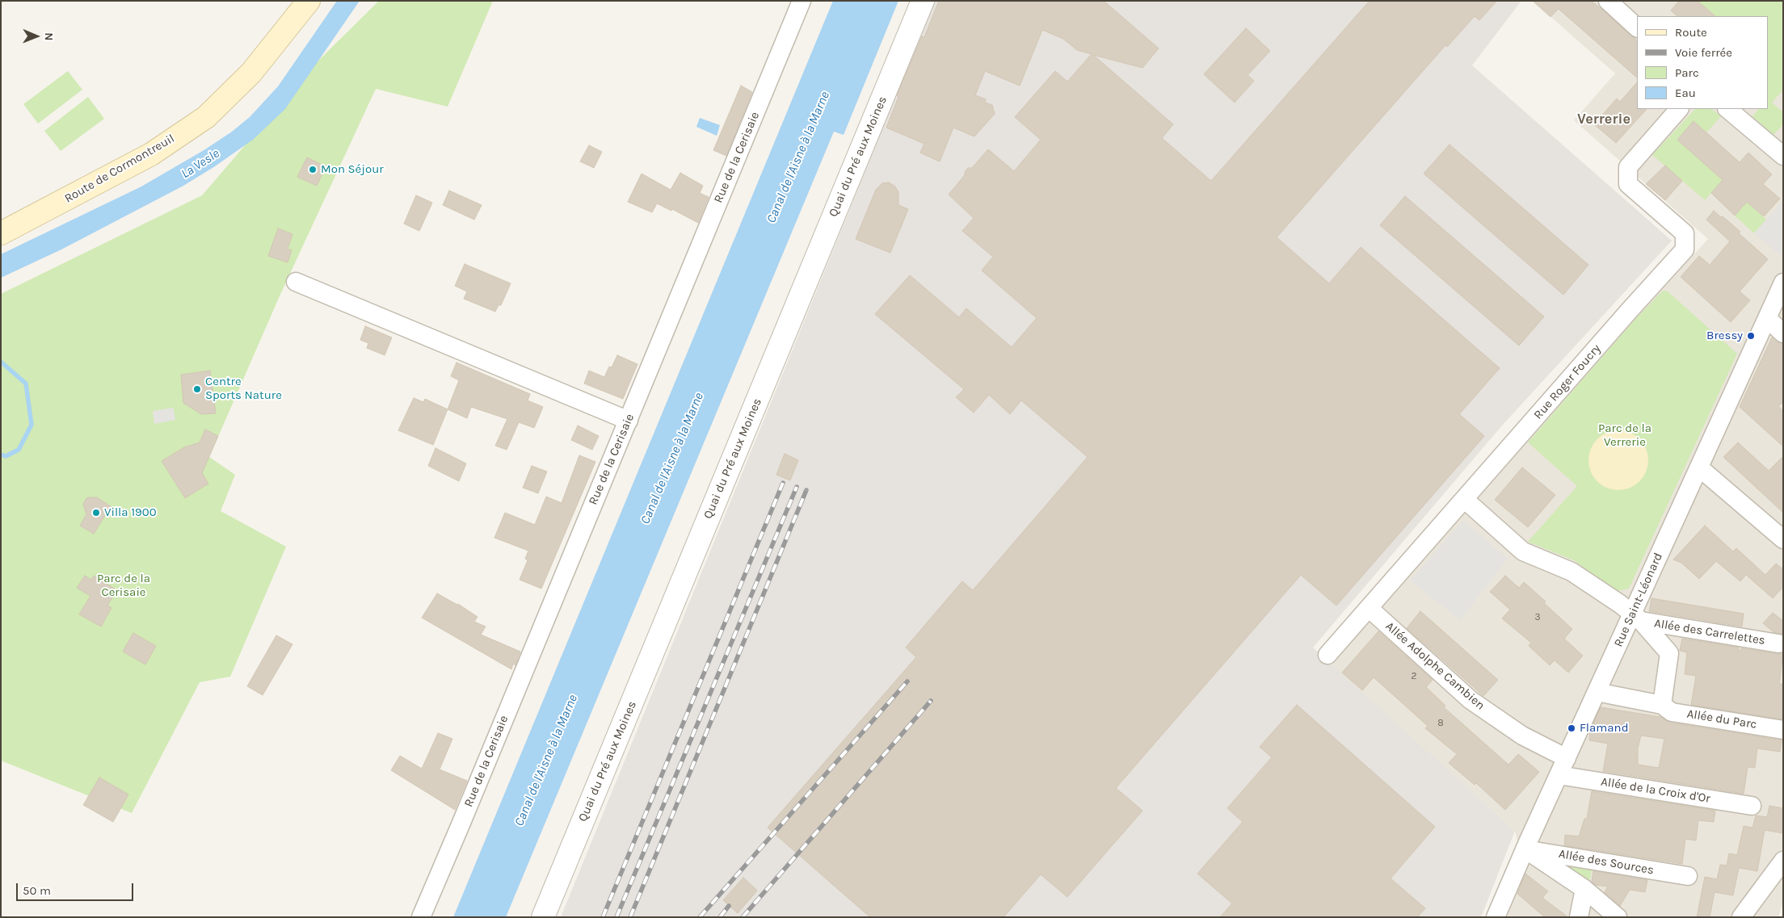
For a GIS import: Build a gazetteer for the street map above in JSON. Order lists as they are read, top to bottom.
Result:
{
  "streets": {
    "main road": ["Route de Cormontreuil"],
    "street": [
      "Quai du Pré aux Moines",
      "Rue de la Cerisaie",
      "Rue Roger Foucry",
      "Rue Saint-Léonard",
      "Allée des Carrelettes",
      "Allée Adolphe Cambien",
      "Allée du Parc",
      "Allée de la Croix d'Or",
      "Allée des Sources"
    ]
  },
  "crossings": [
    ["Rue Roger Foucry", "Allée Adolphe Cambien"],
    ["Rue Saint-Léonard", "Allée des Carrelettes"],
    ["Rue Saint-Léonard", "Allée Adolphe Cambien"],
    ["Rue Saint-Léonard", "Allée du Parc"],
    ["Rue Saint-Léonard", "Allée de la Croix d'Or"],
    ["Rue Saint-Léonard", "Allée des Sources"]
  ],
  "districts": ["Verrerie"],
  "water": ["Canal de l'Aisne à la Marne", "La Vesle"],
  "parks": ["Parc de la Verrerie", "Parc de la Cerisaie"],
  "places": [
    "Mon Séjour",
    "Bressy",
    "Centre Sports Nature",
    "Villa 1900",
    "Flamand"
  ],
  "house_numbers": ["3", "2", "8"],
  "legend": [
    "Route",
    "Voie ferrée",
    "Parc",
    "Eau"
  ],
  "scale_bar": "50 m",
  "north": "right"
}
